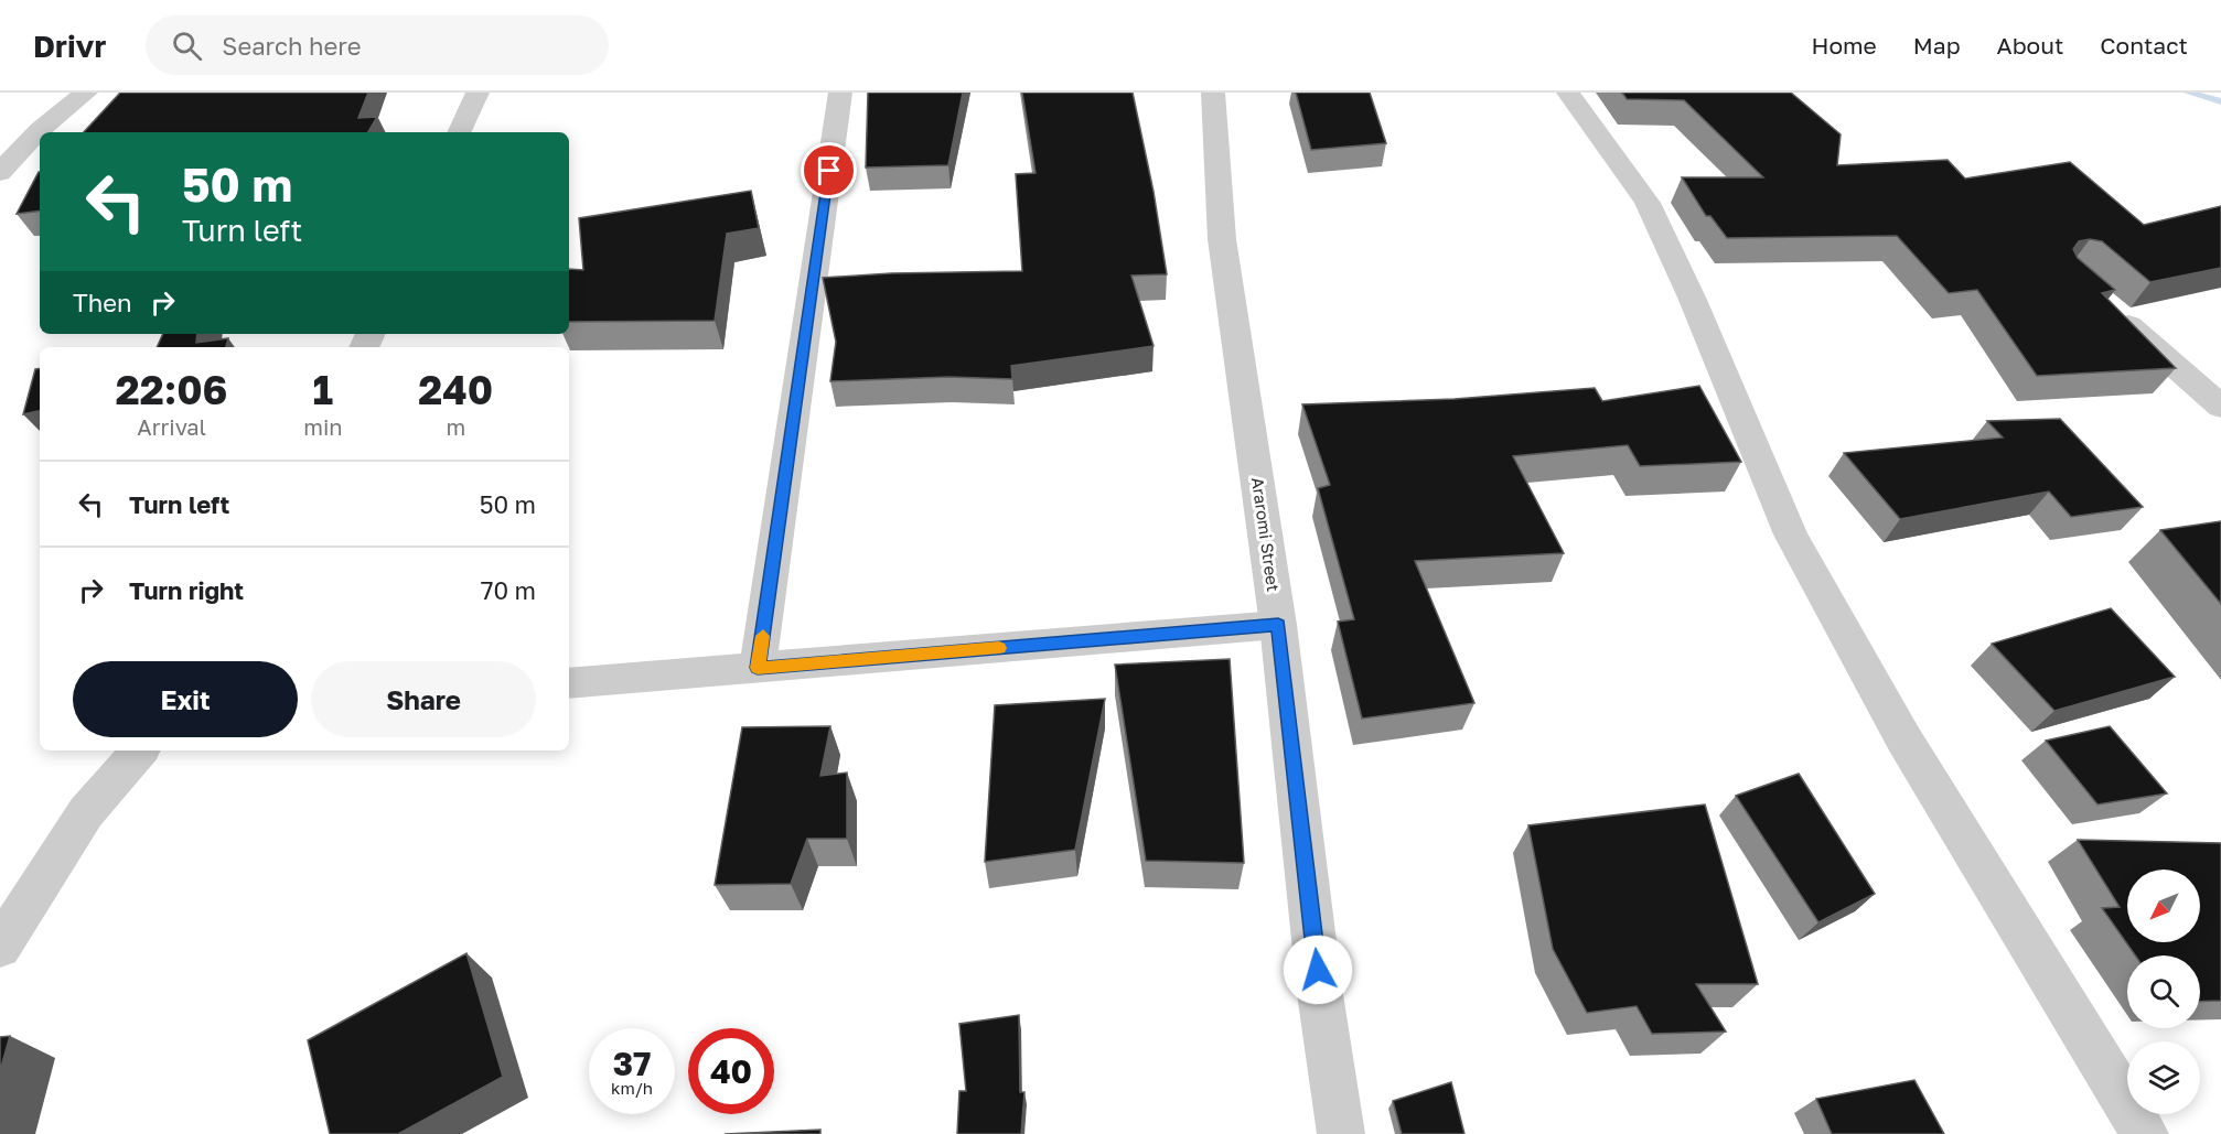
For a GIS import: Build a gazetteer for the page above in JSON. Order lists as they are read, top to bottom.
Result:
{
  "streets": {
    "street": ["Araromi Street"]
  },
  "north": "bottom left",
  "page": {
    "header": "Drivr",
    "search": "Search here",
    "nav": [
      "Home",
      "Map",
      "About",
      "Contact"
    ],
    "turn": ["50 m", "Turn left"],
    "then": "Then",
    "eta": [
      "22:06",
      "Arrival",
      "1",
      "min",
      "240",
      "m"
    ],
    "list": [
      {
        "name": "Turn left",
        "value": "50 m"
      },
      {
        "name": "Turn right",
        "value": "70 m"
      }
    ],
    "buttons": ["Exit", "Share"],
    "speed": "37 km/h",
    "limit": "40"
  }
}
